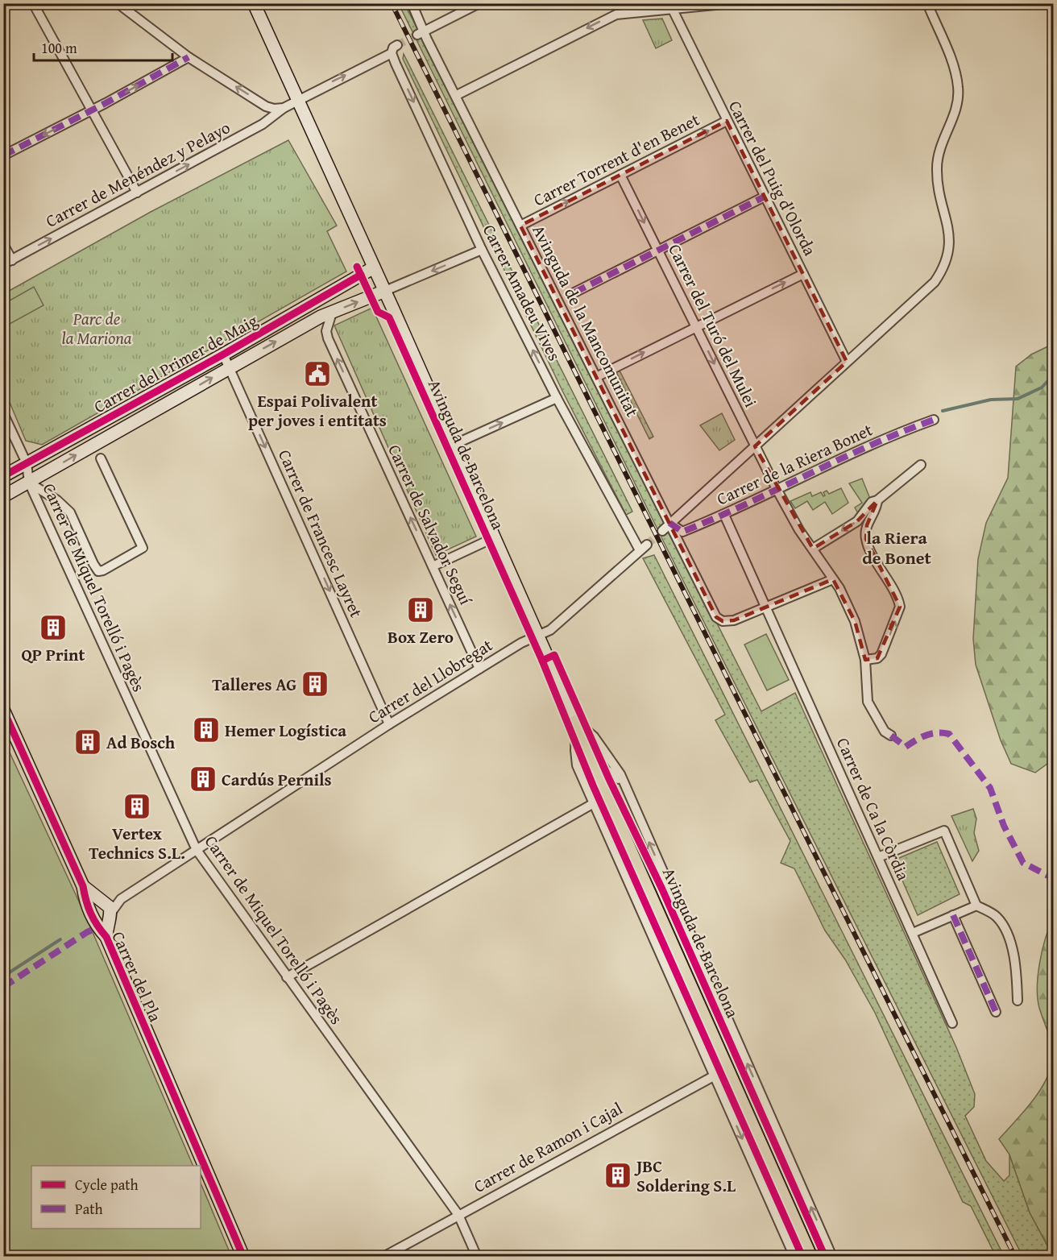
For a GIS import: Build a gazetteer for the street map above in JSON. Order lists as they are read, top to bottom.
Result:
{
  "streets": {
    "main road": ["Carrer del Primer de Maig", "Avinguda de Barcelona", "Carrer del Pla"],
    "street": [
      "Carrer Torrent d'en Benet",
      "Carrer de Menéndez y Pelayo",
      "Carrer del Puig d'Olorda",
      "Carrer Amadeu Vives",
      "Avinguda de la Mancomunitat",
      "Carrer del Turó del Mulei",
      "Carrer de la Riera Bonet",
      "Carrer de Salvador Seguí",
      "Carrer de Francesc Layret",
      "Carrer de Miquel Torelló i Pagès",
      "Carrer del Llobregat",
      "Carrer de Ca la Còrdia",
      "Carrer de Ramon i Cajal"
    ]
  },
  "crossings": [
    ["Carrer Torrent d'en Benet", "Carrer del Puig d'Olorda"],
    ["Carrer Torrent d'en Benet", "Avinguda de la Mancomunitat"],
    ["Carrer Torrent d'en Benet", "Carrer del Turó del Mulei"],
    ["Carrer de Menéndez y Pelayo", "Carrer Amadeu Vives"],
    ["Carrer de Menéndez y Pelayo", "Avinguda de Barcelona"],
    ["Carrer del Puig d'Olorda", "Carrer de la Riera Bonet"],
    ["Carrer Amadeu Vives", "Avinguda de Barcelona"],
    ["Carrer Amadeu Vives", "Carrer del Llobregat"],
    ["Avinguda de la Mancomunitat", "Carrer de la Riera Bonet"],
    ["Avinguda de la Mancomunitat", "Carrer de Ca la Còrdia"],
    ["Carrer del Turó del Mulei", "Carrer de la Riera Bonet"],
    ["Carrer del Primer de Maig", "Avinguda de Barcelona"],
    ["Carrer del Primer de Maig", "Carrer de Salvador Seguí"],
    ["Carrer del Primer de Maig", "Carrer de Francesc Layret"],
    ["Carrer del Primer de Maig", "Carrer de Miquel Torelló i Pagès"],
    ["Avinguda de Barcelona", "Carrer del Llobregat"],
    ["Avinguda de Barcelona", "Carrer de Ramon i Cajal"],
    ["Carrer de la Riera Bonet", "Carrer de Ca la Còrdia"],
    ["Carrer de Salvador Seguí", "Carrer del Llobregat"],
    ["Carrer de Francesc Layret", "Carrer del Llobregat"],
    ["Carrer de Miquel Torelló i Pagès", "Carrer del Llobregat"],
    ["Carrer de Miquel Torelló i Pagès", "Carrer de Ramon i Cajal"],
    ["Carrer del Llobregat", "Carrer del Pla"]
  ],
  "one_way": [
    "Carrer Torrent d'en Benet",
    "Carrer de Menéndez y Pelayo",
    "Carrer de Salvador Seguí",
    "Carrer de Francesc Layret"
  ],
  "districts": ["la Riera de Bonet"],
  "parks": ["Parc de la Mariona"],
  "places": {
    "public building": ["Espai Polivalent per joves i entitats"],
    "building": [
      "Box Zero",
      "QP Print",
      "Talleres AG",
      "Hemer Logística",
      "Ad Bosch",
      "Cardús Pernils",
      "Vertex Technics S.L.",
      "JBC Soldering S.L"
    ]
  },
  "legend": ["Cycle path", "Path"],
  "scale_bar": "100 m"
}
